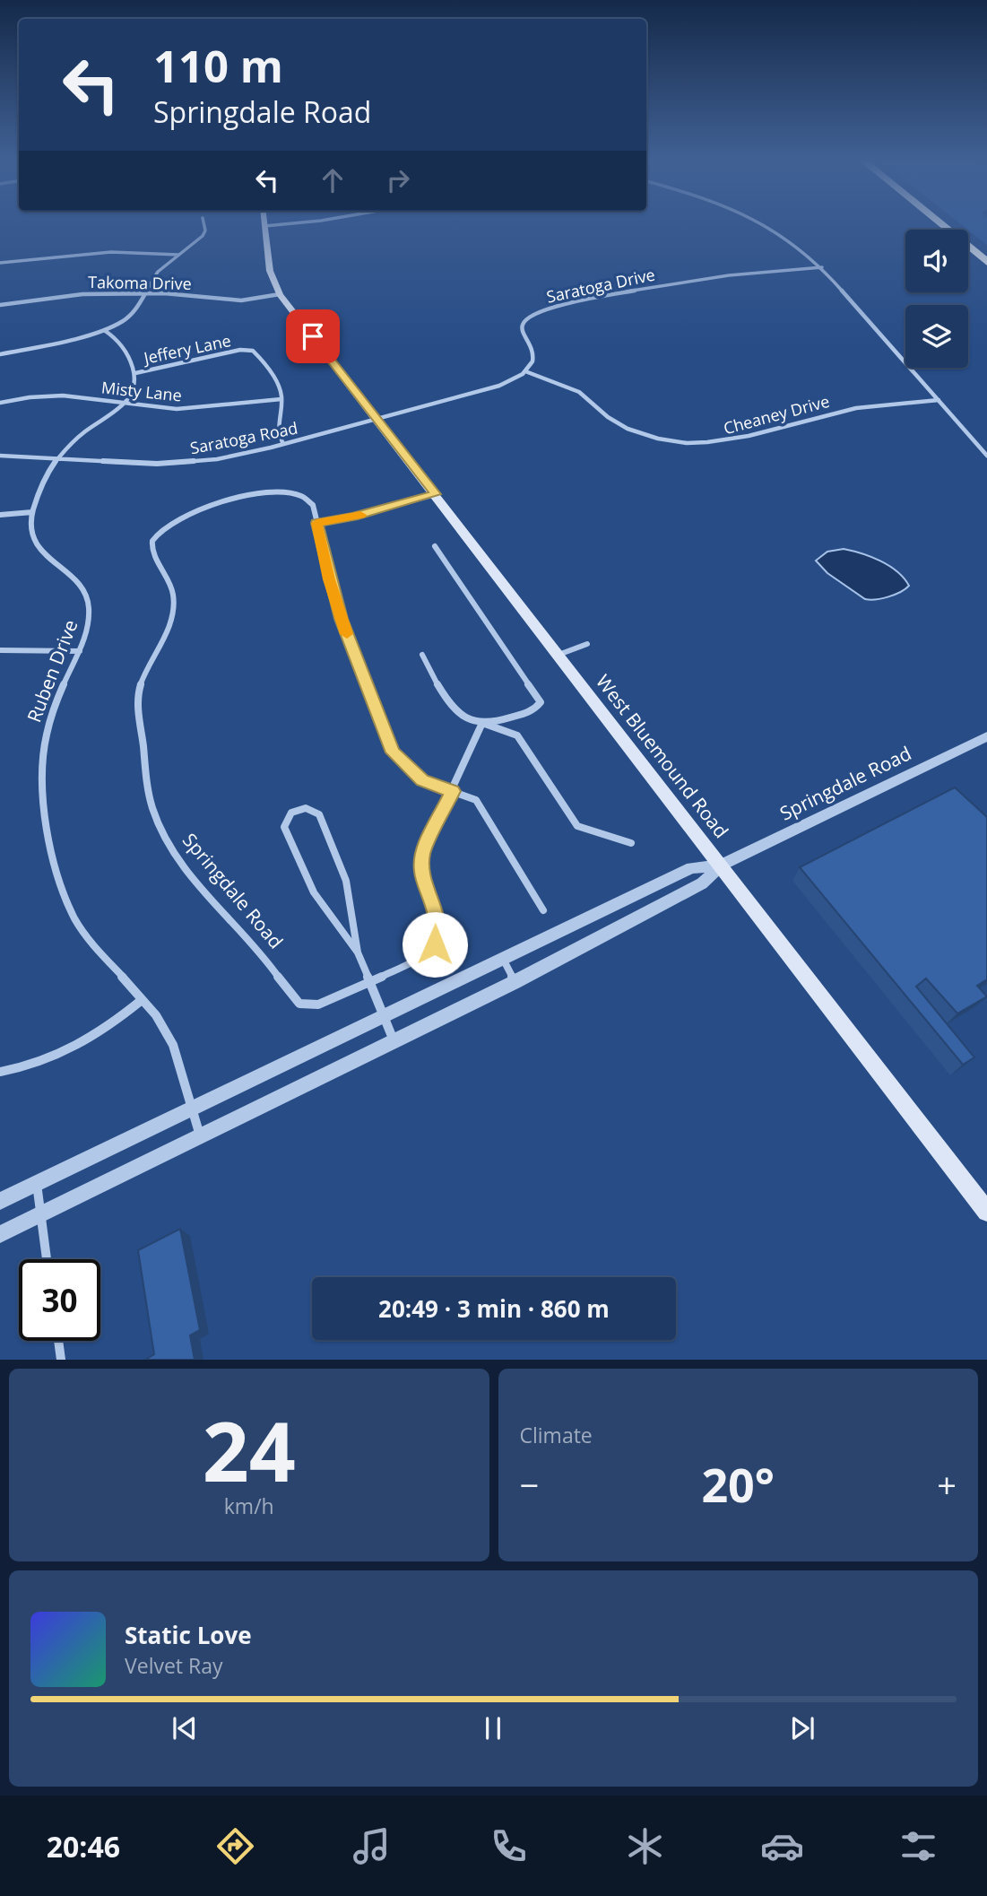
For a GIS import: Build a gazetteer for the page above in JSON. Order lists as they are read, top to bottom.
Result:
{
  "streets": {
    "main road": ["West Bluemound Road"],
    "street": [
      "Takoma Drive",
      "Saratoga Drive",
      "Jeffery Lane",
      "Misty Lane",
      "Cheaney Drive",
      "Saratoga Road",
      "Ruben Drive",
      "Springdale Road"
    ]
  },
  "crossings": [
    ["Takoma Drive", "West Bluemound Road"],
    ["Saratoga Drive", "Cheaney Drive"],
    ["Jeffery Lane", "Misty Lane"],
    ["Misty Lane", "Ruben Drive"],
    ["Saratoga Road", "Ruben Drive"],
    ["Saratoga Road", "West Bluemound Road"],
    ["Ruben Drive", "Springdale Road"],
    ["West Bluemound Road", "Springdale Road"]
  ],
  "page": {
    "turn": ["110 m", "Springdale Road"],
    "limit": "30",
    "trip": "20:49 · 3 min · 860 m",
    "tile": [
      ["24", "km/h"],
      "Climate"
    ],
    "heat": ["−", "20°", "+"],
    "song": ["Static Love", "Velvet Ray"],
    "tabs": "20:46"
  }
}
